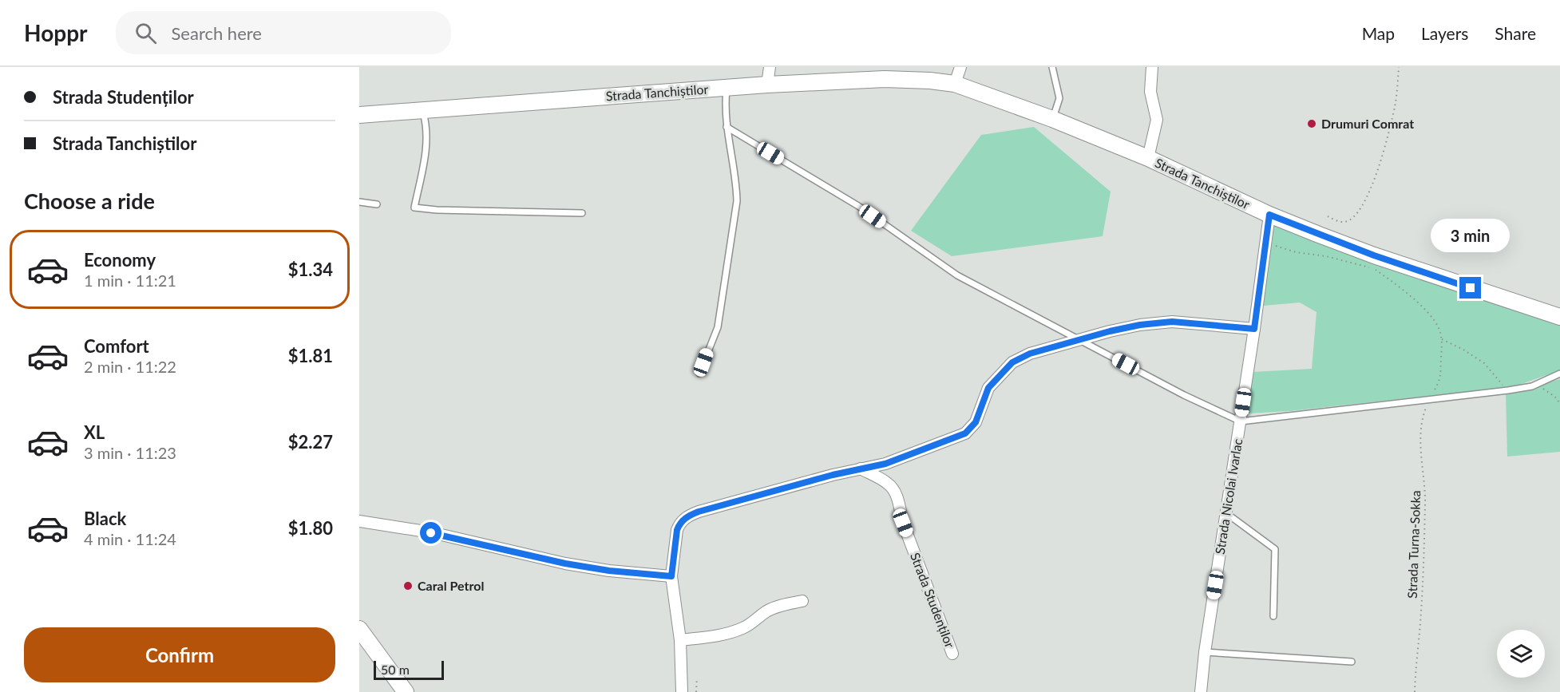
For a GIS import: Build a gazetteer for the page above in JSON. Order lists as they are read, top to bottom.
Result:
{
  "streets": {
    "street": ["Strada Tanchiștilor", "Strada Nicolai Ivarlac", "Strada Studenților"],
    "path": ["Strada Turna-Sokka"]
  },
  "crossings": [
    ["Strada Tanchiștilor", "Strada Nicolai Ivarlac"]
  ],
  "places": ["Drumuri Comrat", "Caral Petrol"],
  "scale_bar": "50 m",
  "page": {
    "header": "Hoppr",
    "search": "Search here",
    "nav": ["Map", "Layers", "Share"],
    "banner": ["Strada Studenților", "Strada Tanchiștilor"],
    "heading": "Choose a ride",
    "bubble": "3 min",
    "list": [
      {
        "name": "Economy",
        "note": "1 min · 11:21",
        "value": "$1.34"
      },
      {
        "name": "Comfort",
        "note": "2 min · 11:22",
        "value": "$1.81"
      },
      {
        "name": "XL",
        "note": "3 min · 11:23",
        "value": "$2.27"
      },
      {
        "name": "Black",
        "note": "4 min · 11:24",
        "value": "$1.80"
      }
    ],
    "buttons": "Confirm",
    "scale": "50 m"
  }
}
